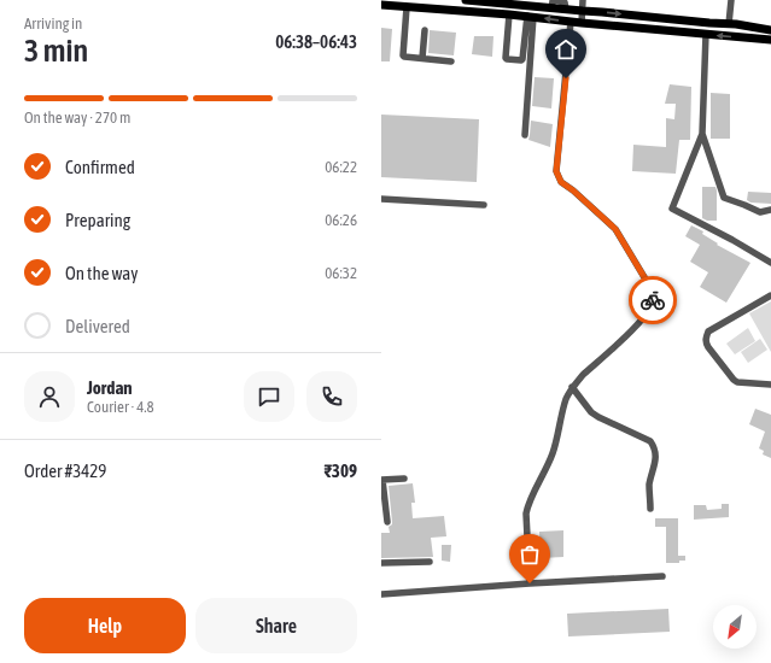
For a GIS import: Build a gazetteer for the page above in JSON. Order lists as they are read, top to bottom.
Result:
{
  "north": "bottom left",
  "page": {
    "heading": ["3 min", "Arriving in", "06:38–06:43"],
    "panel": [
      "Jordan",
      "Courier · 4.8",
      "Order #3429",
      "₹309"
    ],
    "bar": "On the way · 270 m",
    "list": [
      ["Confirmed", "06:22"],
      ["Preparing", "06:26"],
      ["On the way", "06:32"],
      "Delivered"
    ],
    "buttons": ["Help", "Share"]
  }
}
